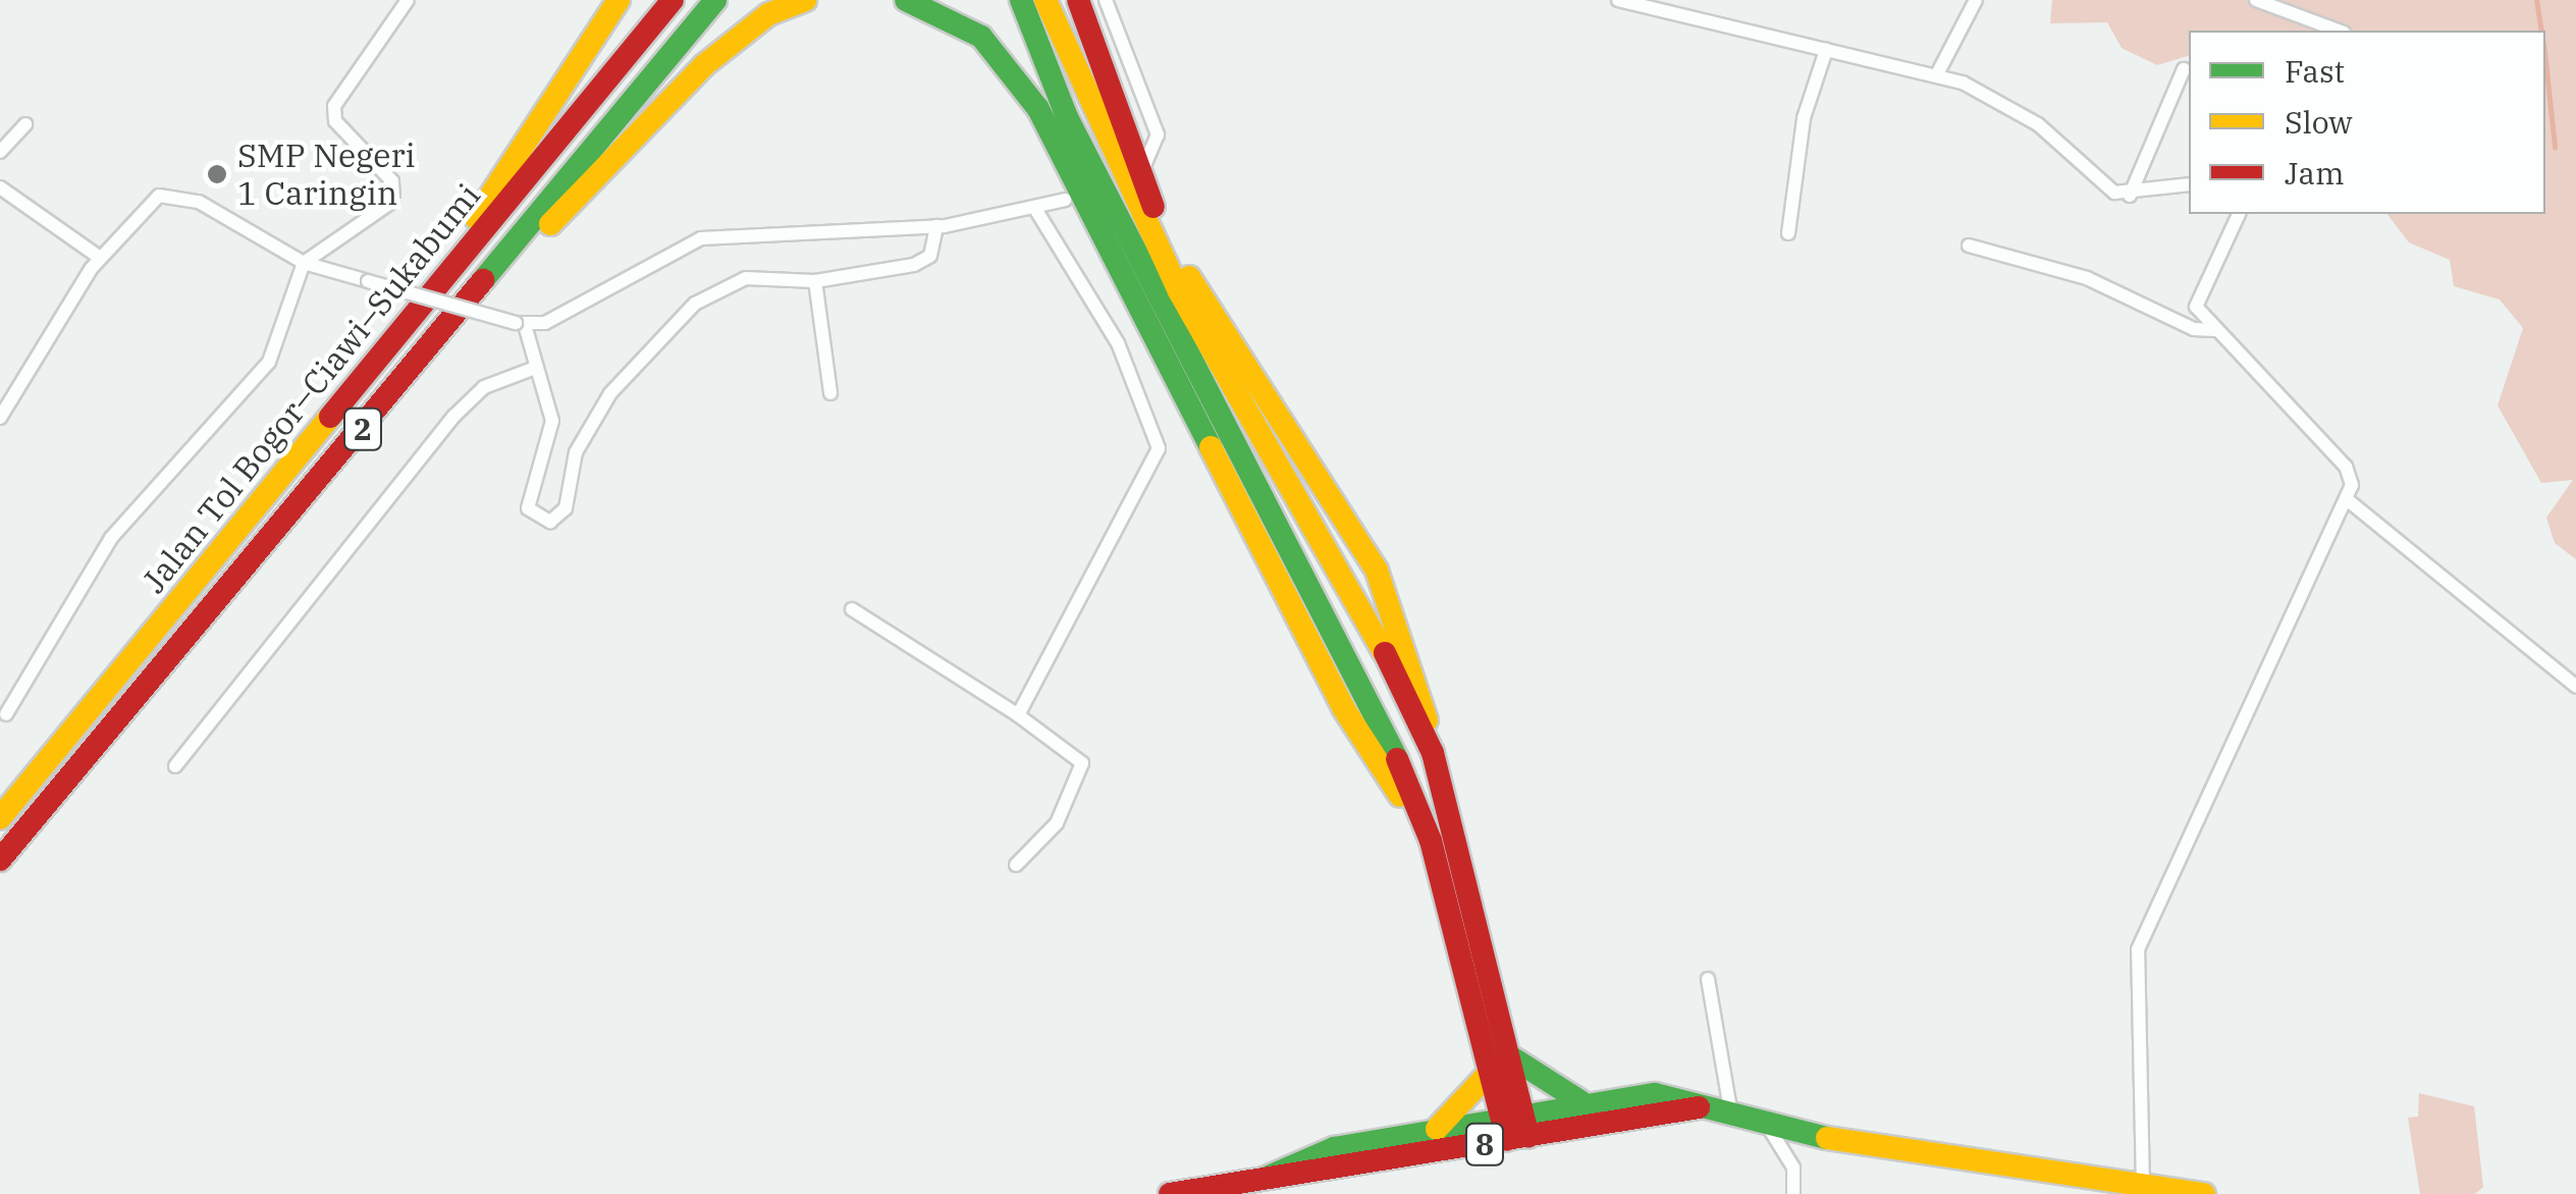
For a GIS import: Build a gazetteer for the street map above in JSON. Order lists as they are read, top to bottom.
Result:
{
  "streets": {
    "highway": ["Jalan Tol Bogor–Ciawi–Sukabumi", "2", "8"]
  },
  "places": ["SMP Negeri 1 Caringin"],
  "legend": ["Fast", "Slow", "Jam"]
}
